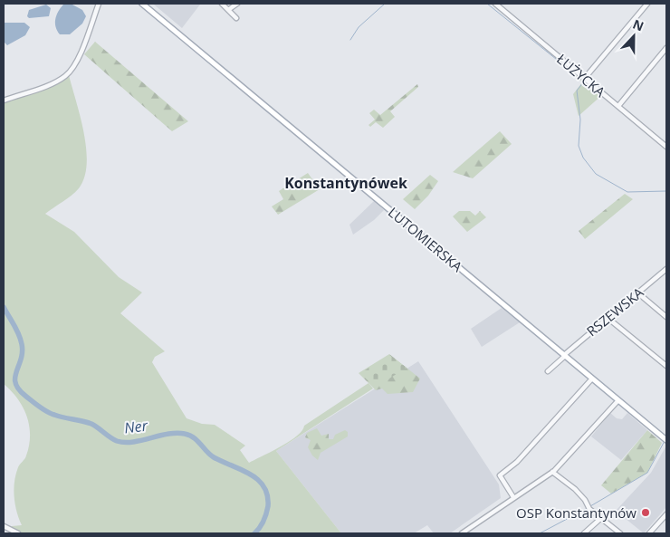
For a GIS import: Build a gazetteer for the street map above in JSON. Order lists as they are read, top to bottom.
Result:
{
  "streets": {
    "main road": ["LUTOMIERSKA"],
    "street": ["ŁUŻYCKA", "RSZEWSKA"]
  },
  "crossings": [
    ["LUTOMIERSKA", "RSZEWSKA"]
  ],
  "districts": ["Konstantynówek"],
  "water": ["Ner"],
  "places": ["OSP Konstantynów"],
  "north": "top"
}
